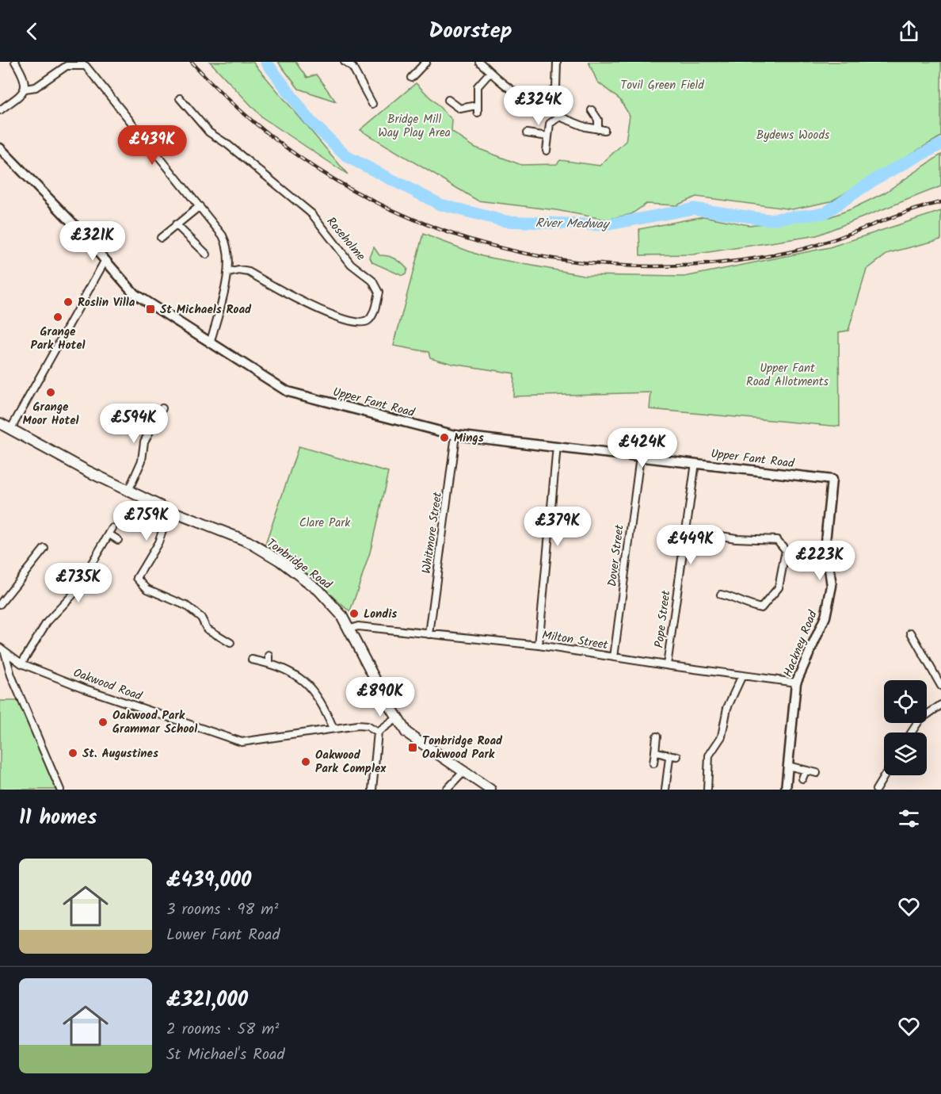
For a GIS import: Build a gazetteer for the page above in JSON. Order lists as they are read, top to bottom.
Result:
{
  "streets": {
    "main road": ["Tonbridge Road"],
    "street": [
      "Roseholme",
      "Upper Fant Road",
      "Whitmore Street",
      "Dover Street",
      "Pope Street",
      "Milton Street",
      "Hackney Road",
      "Oakwood Road"
    ]
  },
  "crossings": [
    ["Upper Fant Road", "Whitmore Street"],
    ["Upper Fant Road", "Dover Street"],
    ["Upper Fant Road", "Pope Street"],
    ["Upper Fant Road", "Hackney Road"],
    ["Whitmore Street", "Milton Street"],
    ["Dover Street", "Milton Street"],
    ["Tonbridge Road", "Milton Street"],
    ["Pope Street", "Milton Street"],
    ["Milton Street", "Hackney Road"]
  ],
  "water": ["River Medway"],
  "parks": [
    "Tovil Green Field",
    "Bridge Mill Way Play Area",
    "Bydews Woods",
    "Upper Fant Road Allotments",
    "Clare Park"
  ],
  "places": {
    "other": [
      "Roslin Villa",
      "Grange Park Hotel",
      "Grange Moor Hotel",
      "Mings",
      "Londis",
      "Oakwood Park Grammar School",
      "St. Augustines",
      "Oakwood Park Complex"
    ],
    "transit": ["St Michaels Road", "Tonbridge Road Oakwood Park"]
  },
  "page": {
    "header": "Doorstep",
    "price": [
      "£324K",
      "£439K",
      "£321K",
      "£594K",
      "£424K",
      "£759K",
      "£379K",
      "£449K",
      "£223K",
      "£735K",
      "£890K"
    ],
    "heading": "11 homes",
    "list": [
      {
        "name": "£439,000",
        "note": "3 rooms · 98 m² · Lower Fant Road"
      },
      {
        "name": "£321,000",
        "note": "2 rooms · 58 m² · St Michael's Road"
      }
    ]
  }
}
